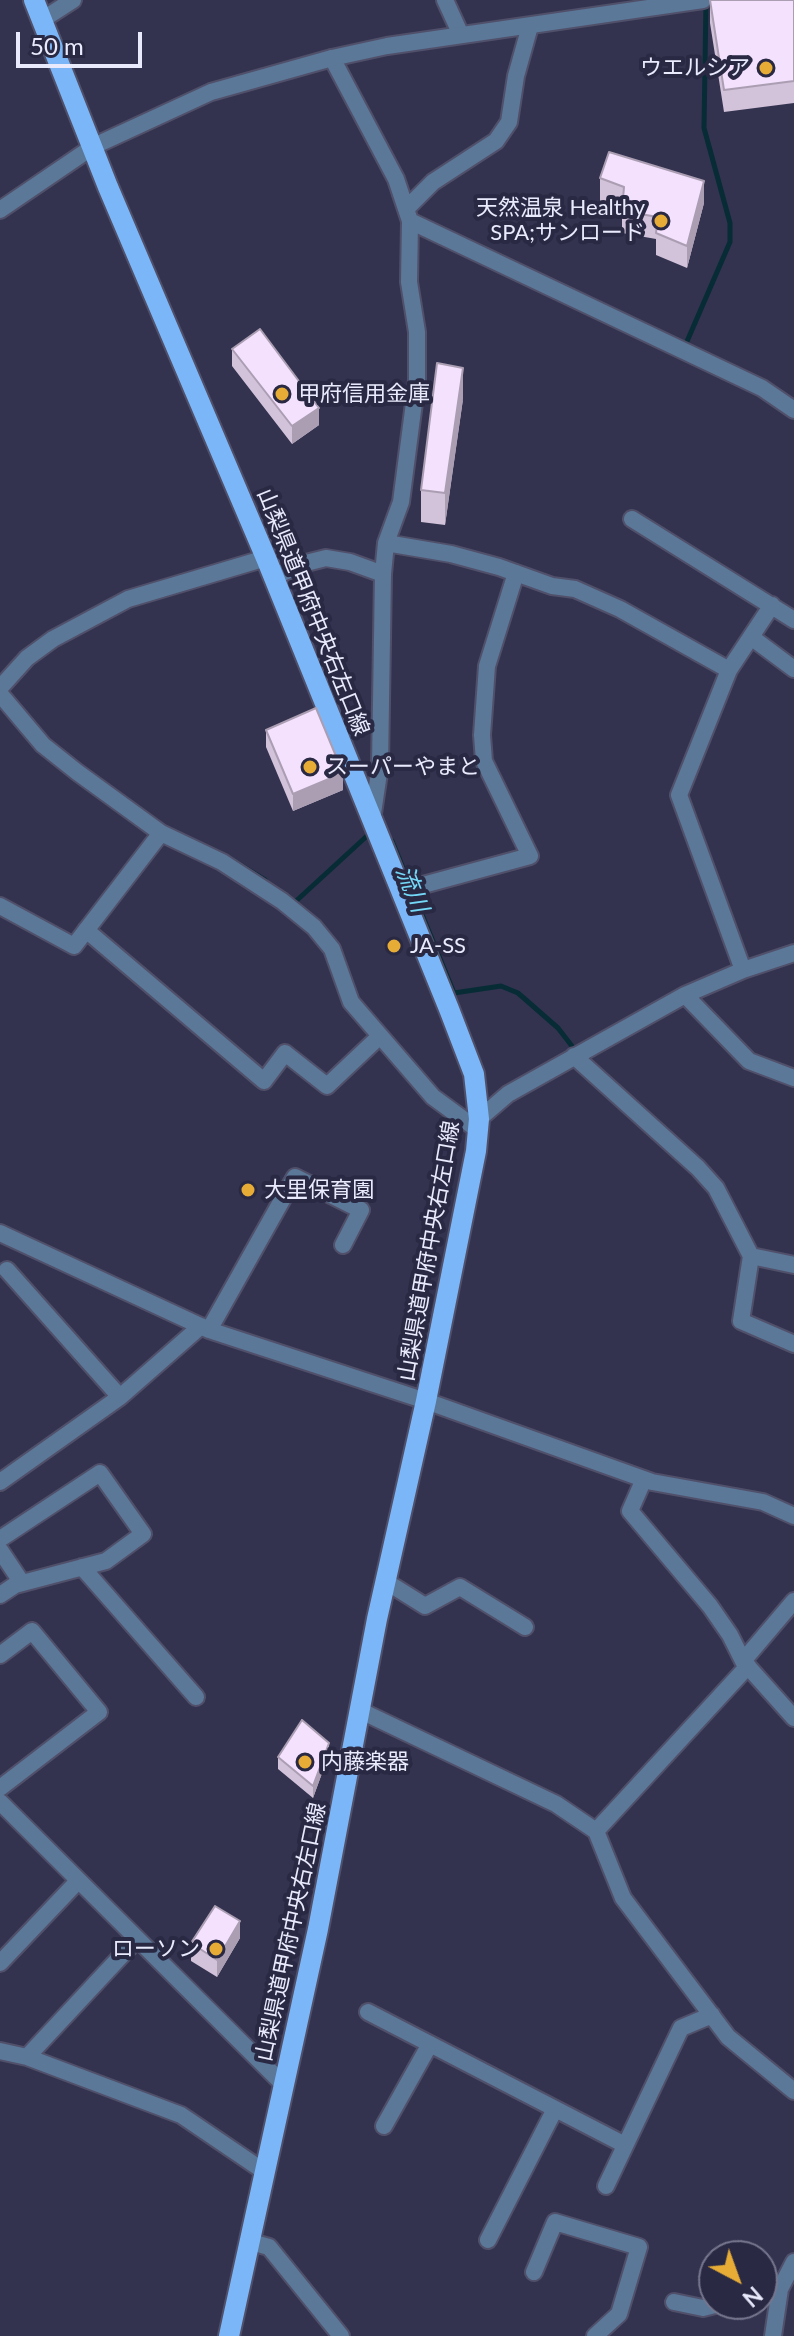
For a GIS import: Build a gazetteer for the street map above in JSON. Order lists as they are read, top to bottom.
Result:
{
  "streets": {
    "main road": ["山梨県道甲府中央右左口線"]
  },
  "water": ["流川"],
  "places": [
    "ウエルシア",
    "天然温泉 Healthy SPA;サンロード",
    "甲府信用金庫",
    "スーパーやまと",
    "JA-SS",
    "大里保育園",
    "内藤楽器",
    "ローソン"
  ],
  "scale_bar": "50 m",
  "north": "bottom right"
}
